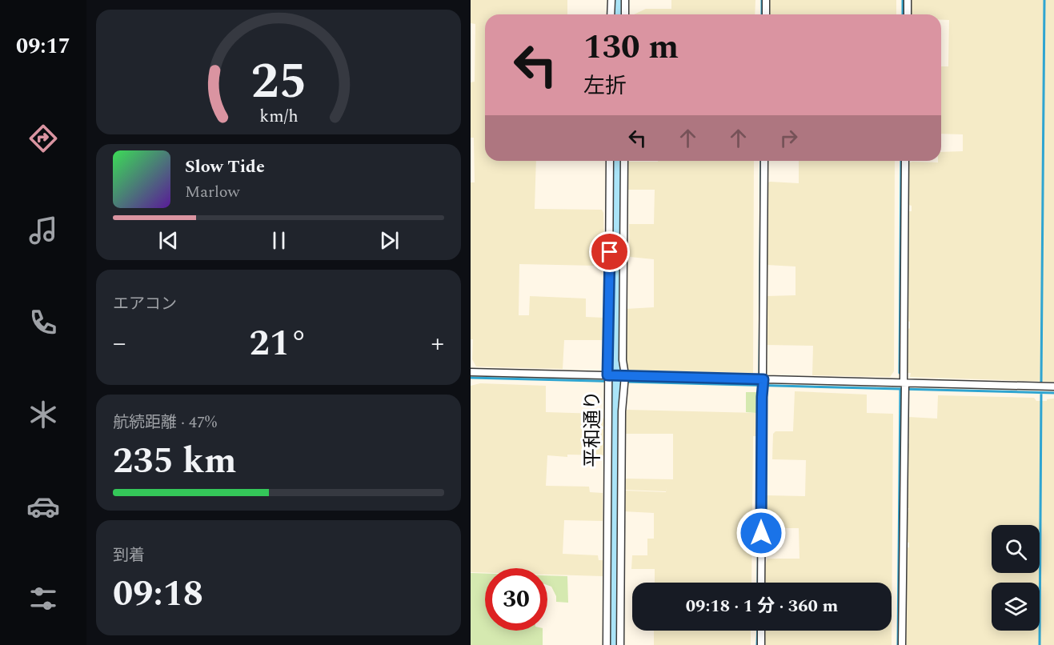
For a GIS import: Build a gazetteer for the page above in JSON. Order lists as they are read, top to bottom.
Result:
{
  "streets": {
    "street": ["平和通り"]
  },
  "page": {
    "tabs": "09:17",
    "turn": ["130 m", "左折"],
    "song": ["Slow Tide", "Marlow"],
    "tile": [
      "エアコン",
      ["航続距離 · 47%", "235 km"],
      ["到着", "09:18"]
    ],
    "heat": ["−", "21°", "+"],
    "limit": "30",
    "trip": "09:18 · 1 分 · 360 m",
    "gauge": ["25", "km/h"]
  }
}
